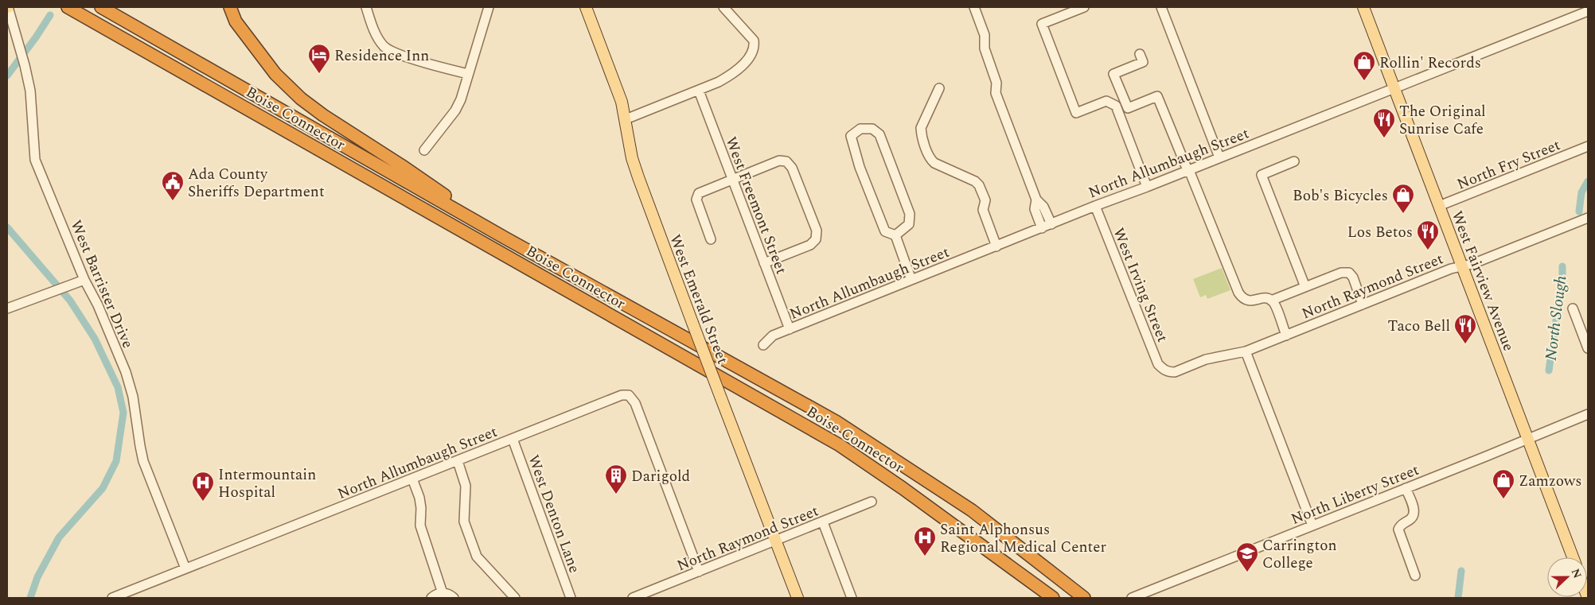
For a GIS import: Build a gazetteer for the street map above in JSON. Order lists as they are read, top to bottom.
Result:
{
  "streets": {
    "highway": ["Boise Connector"],
    "main road": ["West Fairview Avenue", "West Emerald Street"],
    "street": [
      "North Allumbaugh Street",
      "North Fry Street",
      "West Freemont Street",
      "West Barrister Drive",
      "West Irving Street",
      "North Raymond Street",
      "North Liberty Street",
      "West Denton Lane"
    ]
  },
  "crossings": [
    ["North Allumbaugh Street", "West Freemont Street"],
    ["North Allumbaugh Street", "West Fairview Avenue"],
    ["North Allumbaugh Street", "West Barrister Drive"],
    ["North Allumbaugh Street", "West Irving Street"],
    ["North Allumbaugh Street", "North Raymond Street"],
    ["North Allumbaugh Street", "West Denton Lane"],
    ["North Fry Street", "West Fairview Avenue"],
    ["West Fairview Avenue", "North Raymond Street"],
    ["West Fairview Avenue", "North Liberty Street"],
    ["West Irving Street", "North Raymond Street"],
    ["North Raymond Street", "West Emerald Street"]
  ],
  "water": ["North Slough"],
  "places": {
    "hotel": ["Residence Inn"],
    "shop": ["Rollin' Records", "Bob's Bicycles", "Zamzows"],
    "restaurant": ["The Original Sunrise Cafe", "Los Betos", "Taco Bell"],
    "public building": ["Ada County Sheriffs Department"],
    "building": ["Darigold"],
    "hospital": ["Intermountain Hospital", "Saint Alphonsus Regional Medical Center"],
    "school or university": ["Carrington College"]
  },
  "north": "right"
}
